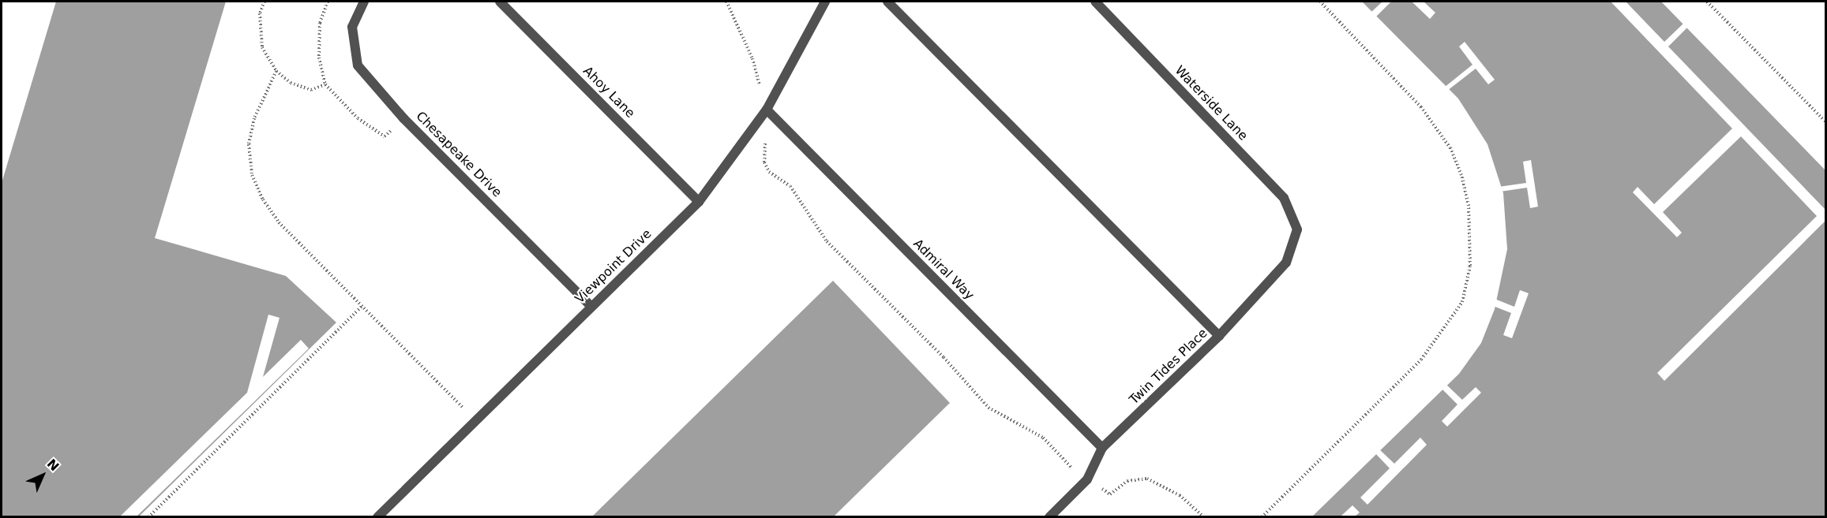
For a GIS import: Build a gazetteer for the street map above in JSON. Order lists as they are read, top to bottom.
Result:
{
  "streets": {
    "street": [
      "Ahoy Lane",
      "Waterside Lane",
      "Chesapeake Drive",
      "Viewpoint Drive",
      "Admiral Way",
      "Twin Tides Place"
    ]
  },
  "crossings": [
    ["Ahoy Lane", "Viewpoint Drive"],
    ["Waterside Lane", "Twin Tides Place"],
    ["Chesapeake Drive", "Viewpoint Drive"],
    ["Viewpoint Drive", "Admiral Way"],
    ["Admiral Way", "Twin Tides Place"]
  ],
  "north": "top right"
}
